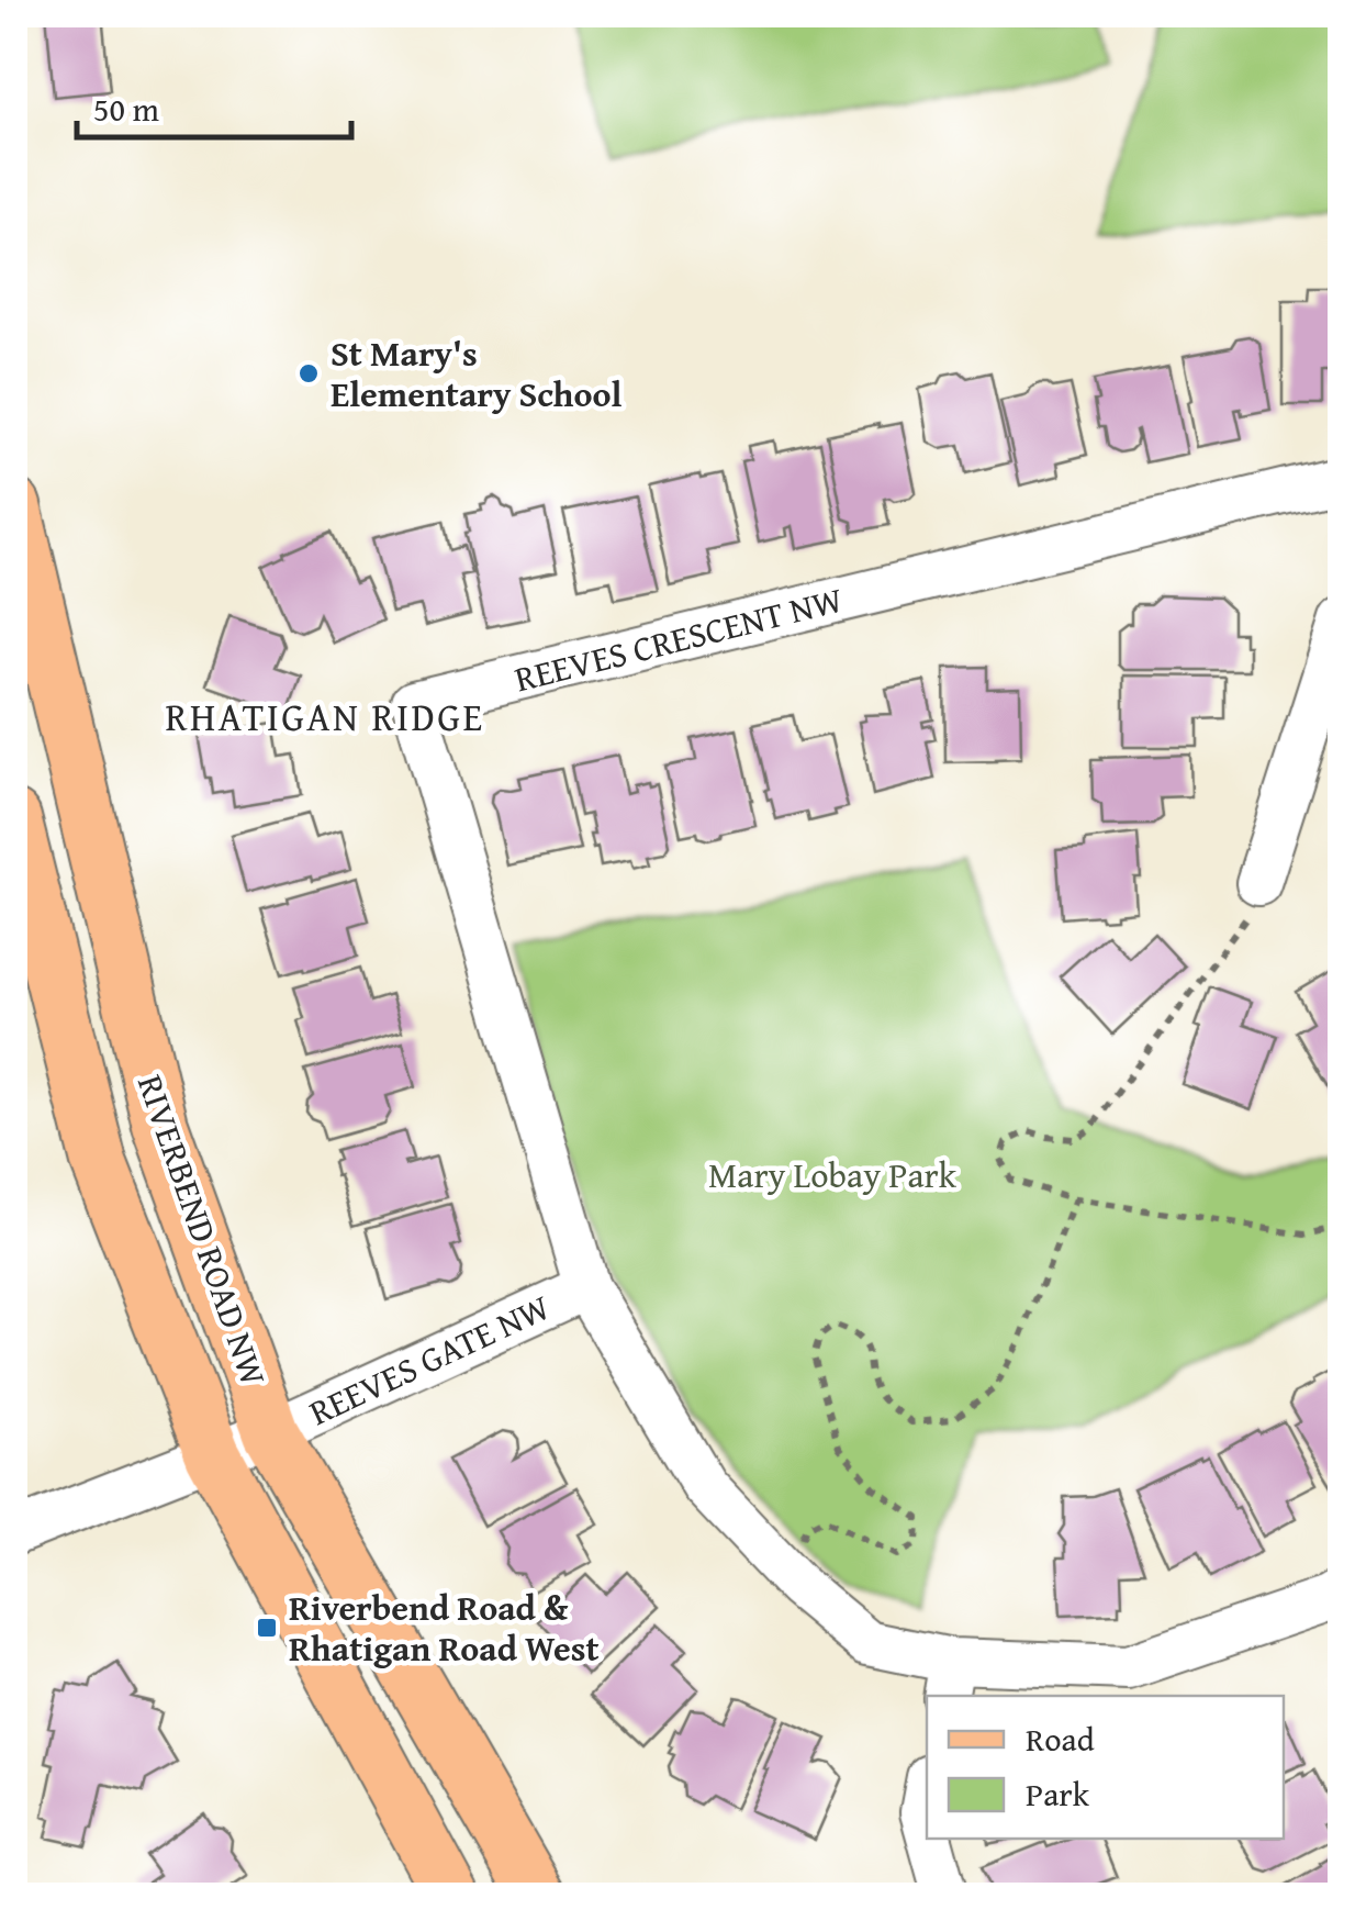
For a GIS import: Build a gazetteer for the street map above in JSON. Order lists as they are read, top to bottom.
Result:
{
  "streets": {
    "main road": ["RIVERBEND ROAD NW"],
    "street": ["REEVES CRESCENT NW", "REEVES GATE NW"]
  },
  "crossings": [
    ["REEVES CRESCENT NW", "REEVES GATE NW"],
    ["RIVERBEND ROAD NW", "REEVES GATE NW"]
  ],
  "districts": ["RHATIGAN RIDGE"],
  "parks": ["Mary Lobay Park"],
  "places": {
    "other": ["St Mary's Elementary School"],
    "transit": ["Riverbend Road & Rhatigan Road West"]
  },
  "legend": ["Road", "Park"],
  "scale_bar": "50 m"
}
